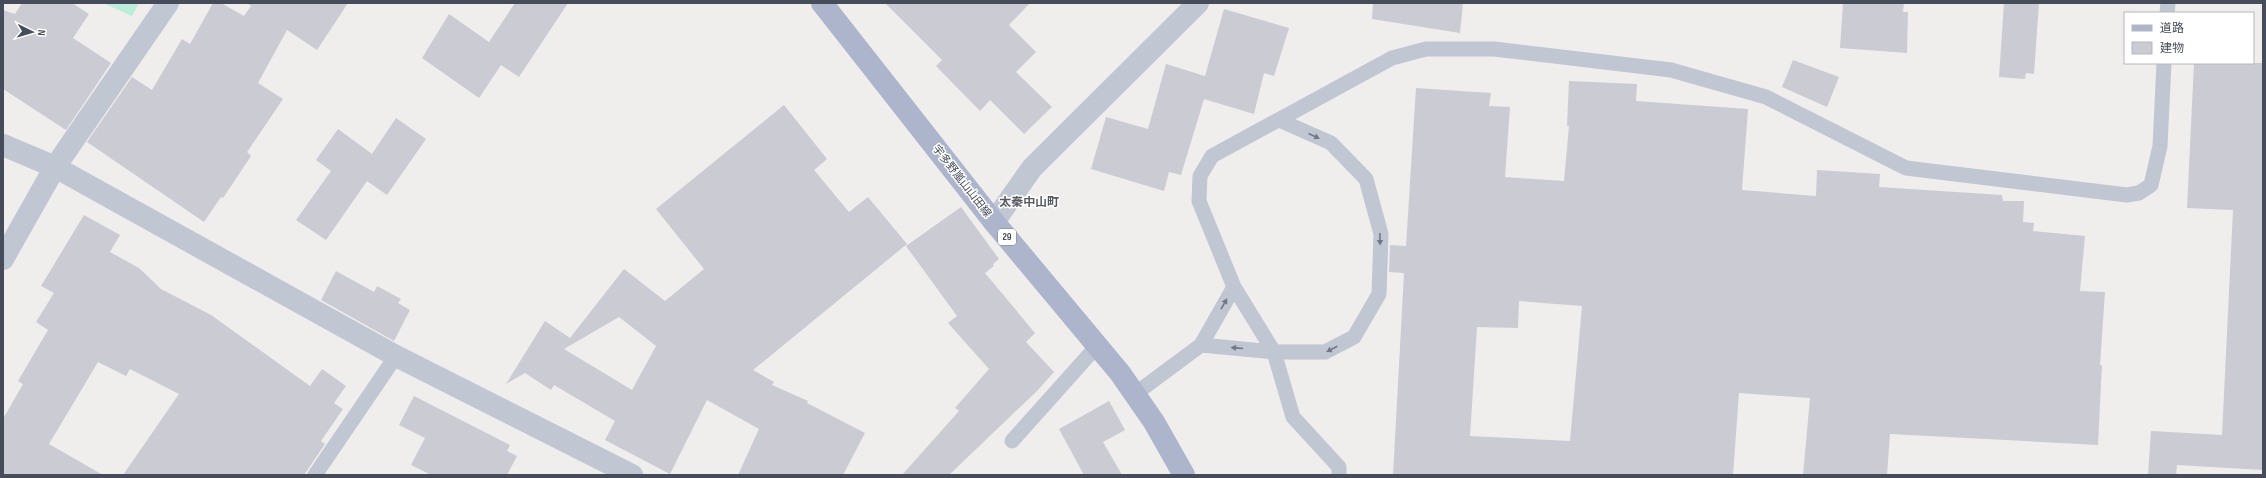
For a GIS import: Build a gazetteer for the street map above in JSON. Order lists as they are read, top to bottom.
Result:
{
  "streets": {
    "main road": ["宇多野嵐山山田線", "29"]
  },
  "districts": ["太秦中山町"],
  "legend": ["道路", "建物"],
  "north": "right"
}
